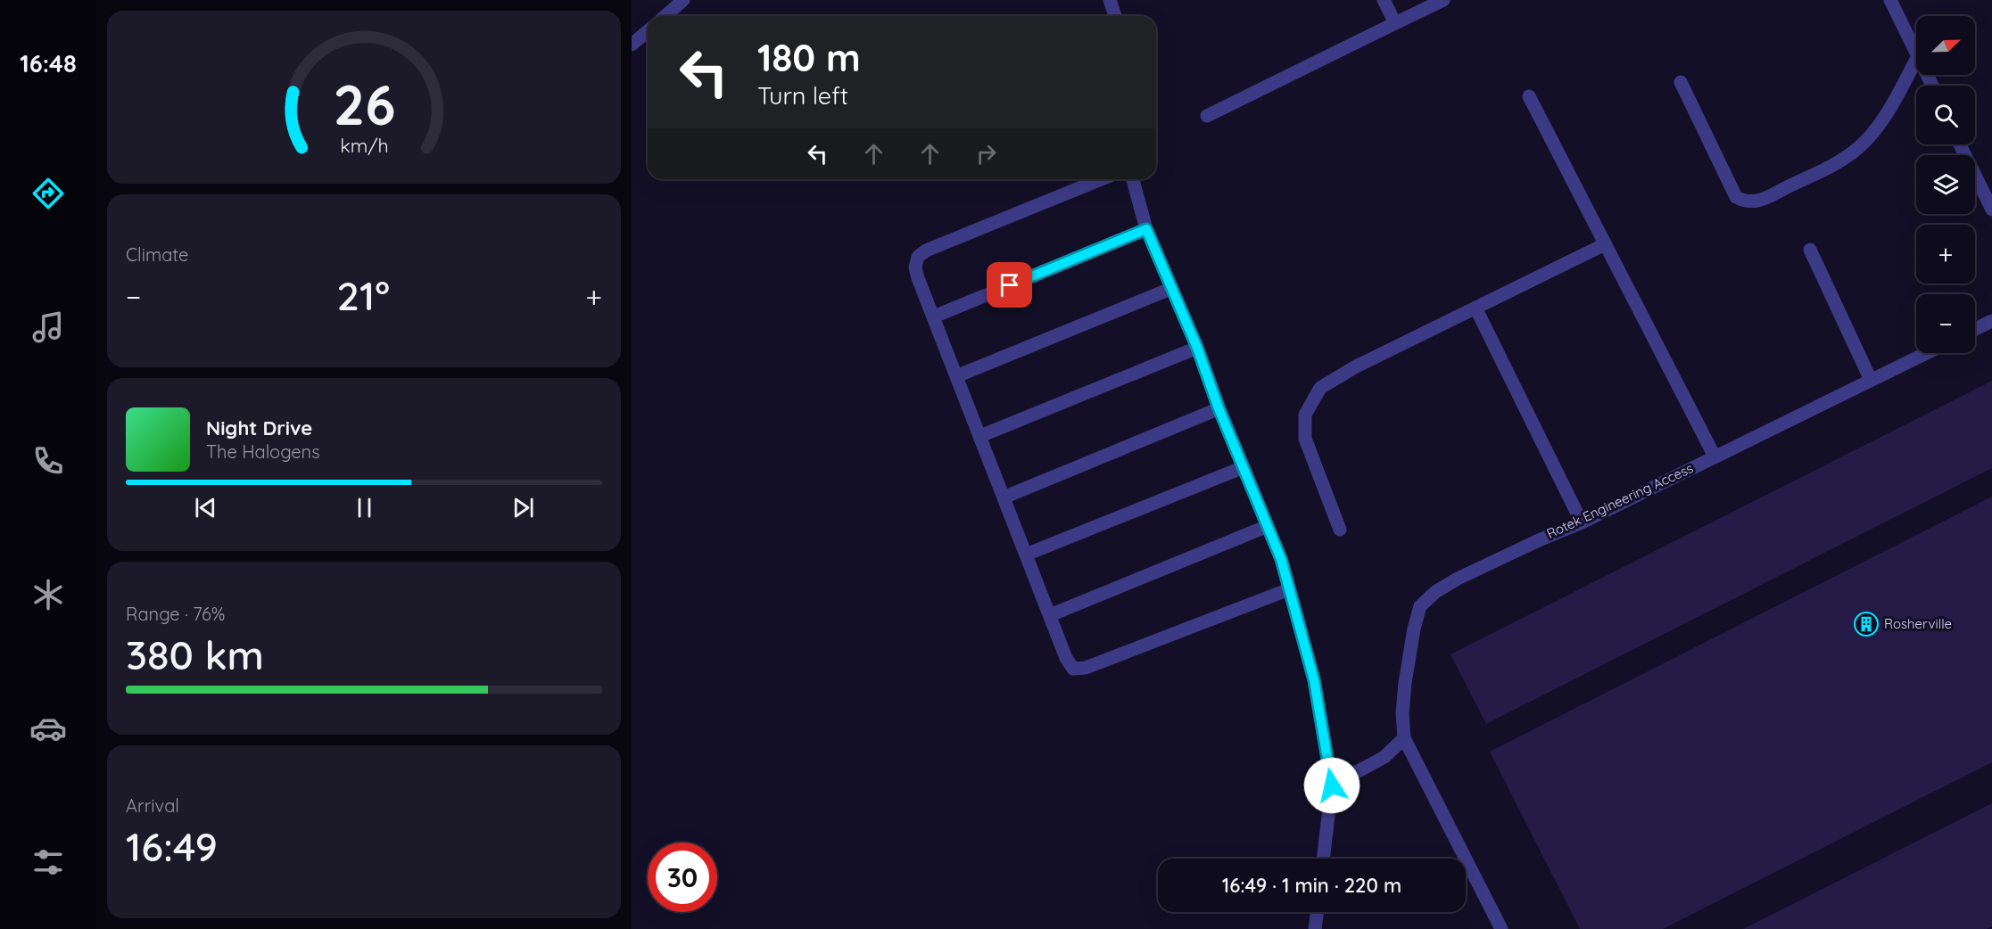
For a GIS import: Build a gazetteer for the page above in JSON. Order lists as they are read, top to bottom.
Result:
{
  "streets": {
    "street": ["Rotek Engineering Access"]
  },
  "places": {
    "building": ["Rosherville"]
  },
  "north": "top right",
  "page": {
    "tabs": "16:48",
    "map_buttons": ["+", "−"],
    "turn": ["180 m", "Turn left"],
    "tile": [
      "Climate",
      ["Range · 76%", "380 km"],
      ["Arrival", "16:49"]
    ],
    "heat": ["−", "21°", "+"],
    "song": ["Night Drive", "The Halogens"],
    "limit": "30",
    "trip": "16:49 · 1 min · 220 m",
    "gauge": ["26", "km/h"]
  }
}
